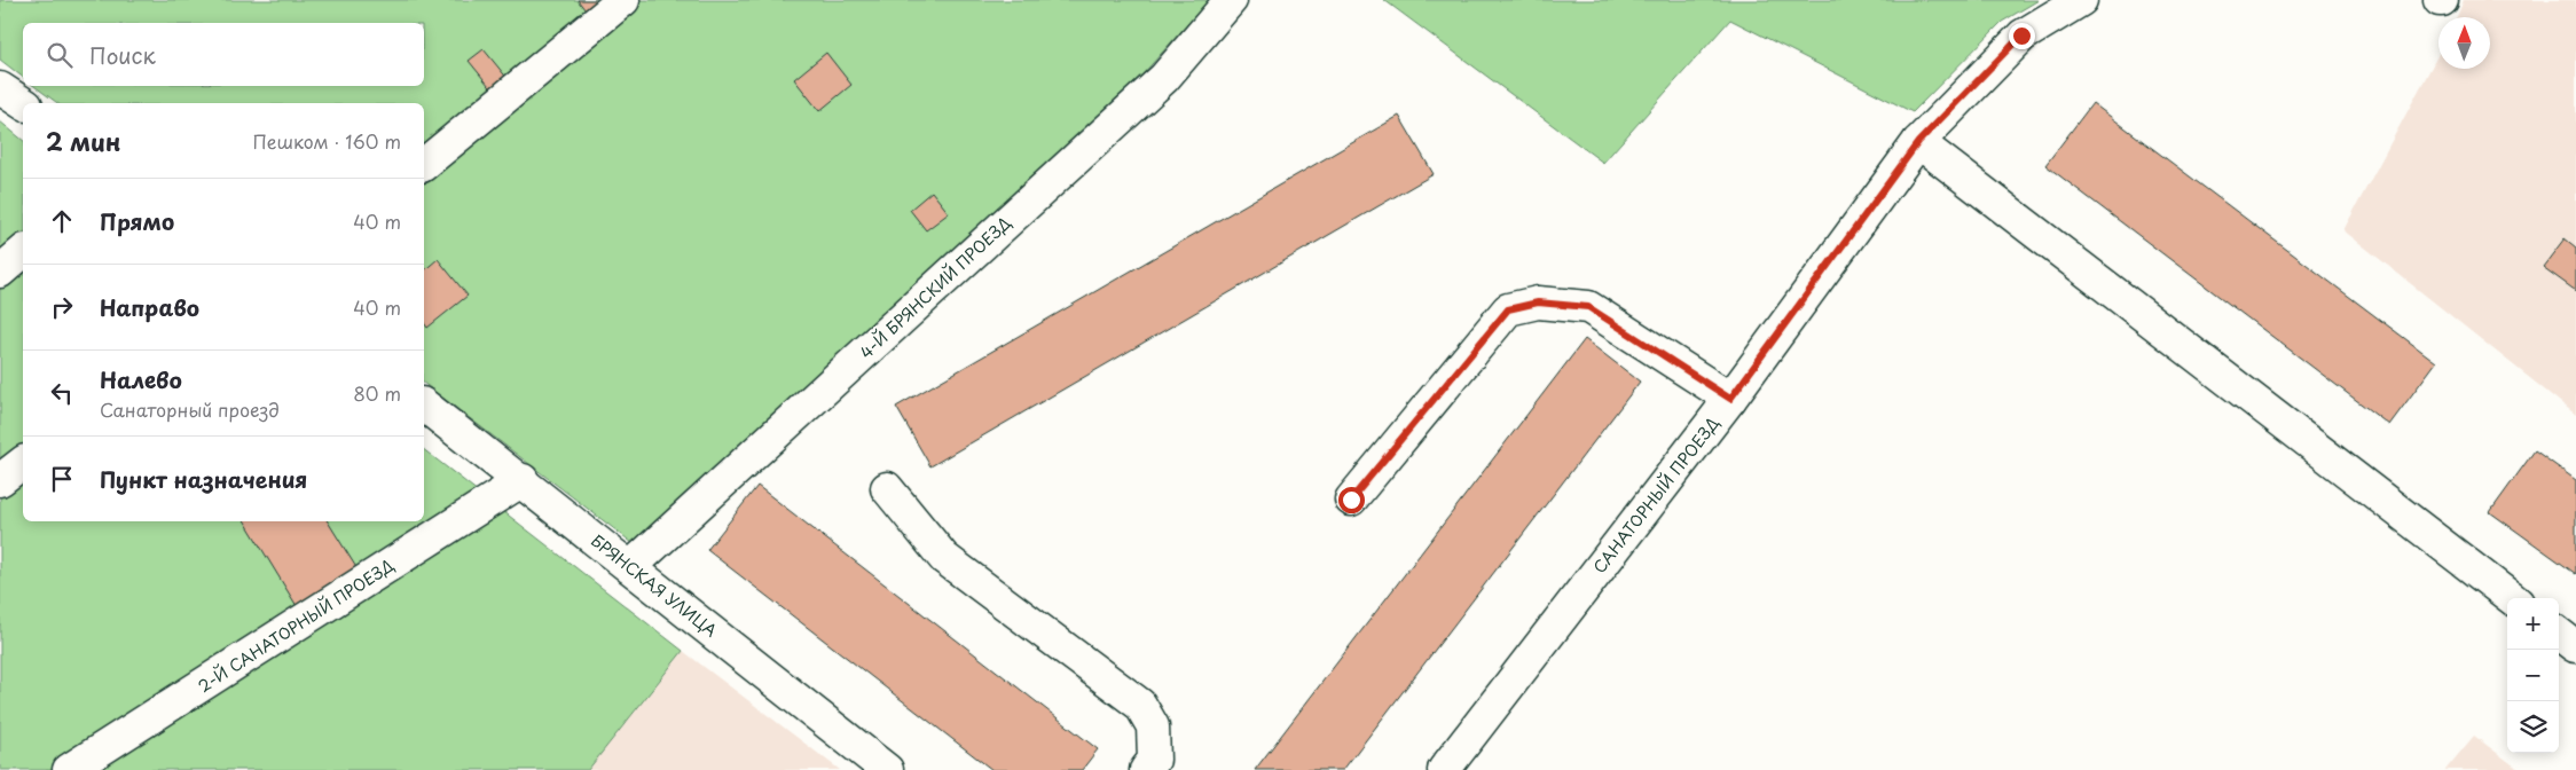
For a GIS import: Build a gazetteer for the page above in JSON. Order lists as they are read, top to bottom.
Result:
{
  "streets": {
    "street": [
      "4-Й БРЯНСКИЙ ПРОЕЗД",
      "САНАТОРНЫЙ ПРОЕЗД",
      "БРЯНСКАЯ УЛИЦА",
      "2-Й САНАТОРНЫЙ ПРОЕЗД"
    ]
  },
  "crossings": [
    ["4-Й БРЯНСКИЙ ПРОЕЗД", "БРЯНСКАЯ УЛИЦА"],
    ["БРЯНСКАЯ УЛИЦА", "2-Й САНАТОРНЫЙ ПРОЕЗД"]
  ],
  "north": "top",
  "page": {
    "search": "Поиск",
    "heading": ["2 мин", "Пешком · 160 m"],
    "list": [
      ["Прямо", "40 m"],
      ["Направо", "40 m"],
      ["Налево", "Санаторный проезд", "80 m"],
      "Пункт назначения"
    ],
    "map_buttons": ["+", "−"]
  }
}
